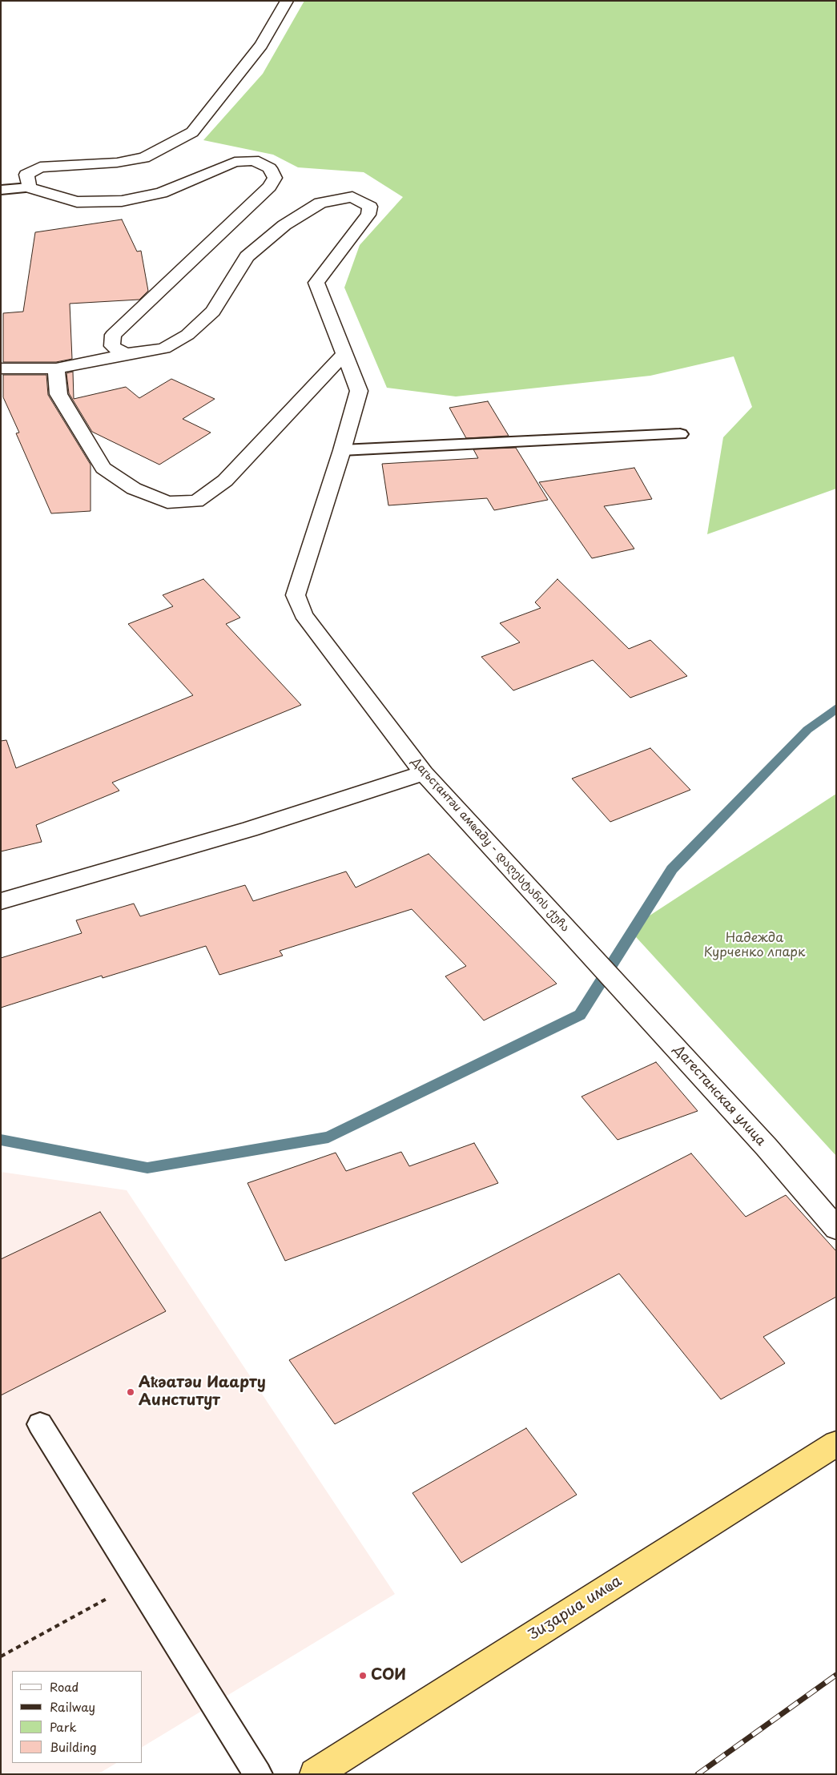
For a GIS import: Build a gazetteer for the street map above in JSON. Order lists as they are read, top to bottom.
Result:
{
  "streets": {
    "highway": ["Ӡиӡариа имҩа"],
    "street": ["Даӷьсҭантәи амҩаду - დაღესტანის ქუჩა", "Дагестанская улица"]
  },
  "crossings": [
    ["Даӷьсҭантәи амҩаду - დაღესტანის ქუჩა", "Дагестанская улица"]
  ],
  "parks": ["Надежда Курченко лпарк"],
  "places": ["Аҟәатәи Иаарту Аинститут", "СОИ"],
  "legend": [
    "Road",
    "Railway",
    "Park",
    "Building"
  ]
}
